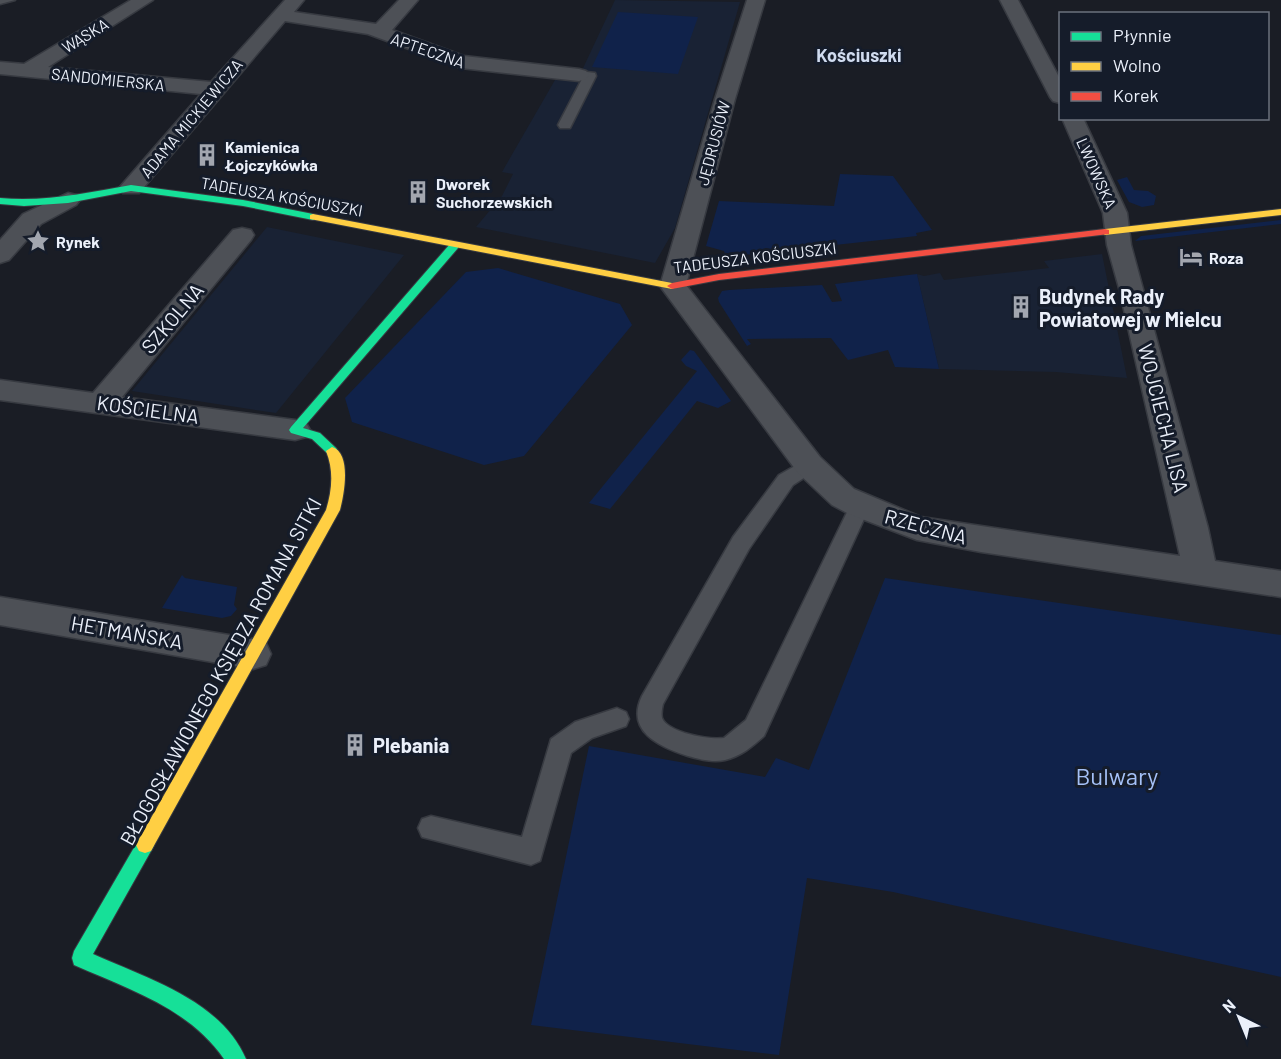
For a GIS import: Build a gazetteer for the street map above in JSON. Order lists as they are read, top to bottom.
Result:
{
  "streets": {
    "street": [
      "WĄSKA",
      "APTECZNA",
      "SANDOMIERSKA",
      "ADAMA MICKIEWICZA",
      "JĘDRUSIÓW",
      "LWOWSKA",
      "TADEUSZA KOŚCIUSZKI",
      "SZKOLNA",
      "KOŚCIELNA",
      "WOJCIECHA LISA",
      "RZECZNA",
      "HETMAŃSKA",
      "BŁOGOSŁAWIONEGO KSIĘDZA ROMANA SITKI"
    ]
  },
  "crossings": [
    ["WĄSKA", "SANDOMIERSKA"],
    ["APTECZNA", "ADAMA MICKIEWICZA"],
    ["SANDOMIERSKA", "ADAMA MICKIEWICZA"],
    ["ADAMA MICKIEWICZA", "TADEUSZA KOŚCIUSZKI"],
    ["JĘDRUSIÓW", "TADEUSZA KOŚCIUSZKI"],
    ["JĘDRUSIÓW", "RZECZNA"],
    ["LWOWSKA", "TADEUSZA KOŚCIUSZKI"],
    ["LWOWSKA", "WOJCIECHA LISA"],
    ["TADEUSZA KOŚCIUSZKI", "WOJCIECHA LISA"],
    ["TADEUSZA KOŚCIUSZKI", "RZECZNA"],
    ["SZKOLNA", "KOŚCIELNA"],
    ["KOŚCIELNA", "BŁOGOSŁAWIONEGO KSIĘDZA ROMANA SITKI"],
    ["WOJCIECHA LISA", "RZECZNA"],
    ["HETMAŃSKA", "BŁOGOSŁAWIONEGO KSIĘDZA ROMANA SITKI"]
  ],
  "districts": ["Kościuszki"],
  "parks": ["Bulwary"],
  "places": {
    "building": [
      "Kamienica Łojczykówka",
      "Dworek Suchorzewskich",
      "Budynek Rady Powiatowej w Mielcu",
      "Plebania"
    ],
    "place": ["Rynek"],
    "hotel": ["Roza"]
  },
  "legend": ["Płynnie", "Wolno", "Korek"],
  "north": "top left"
}
